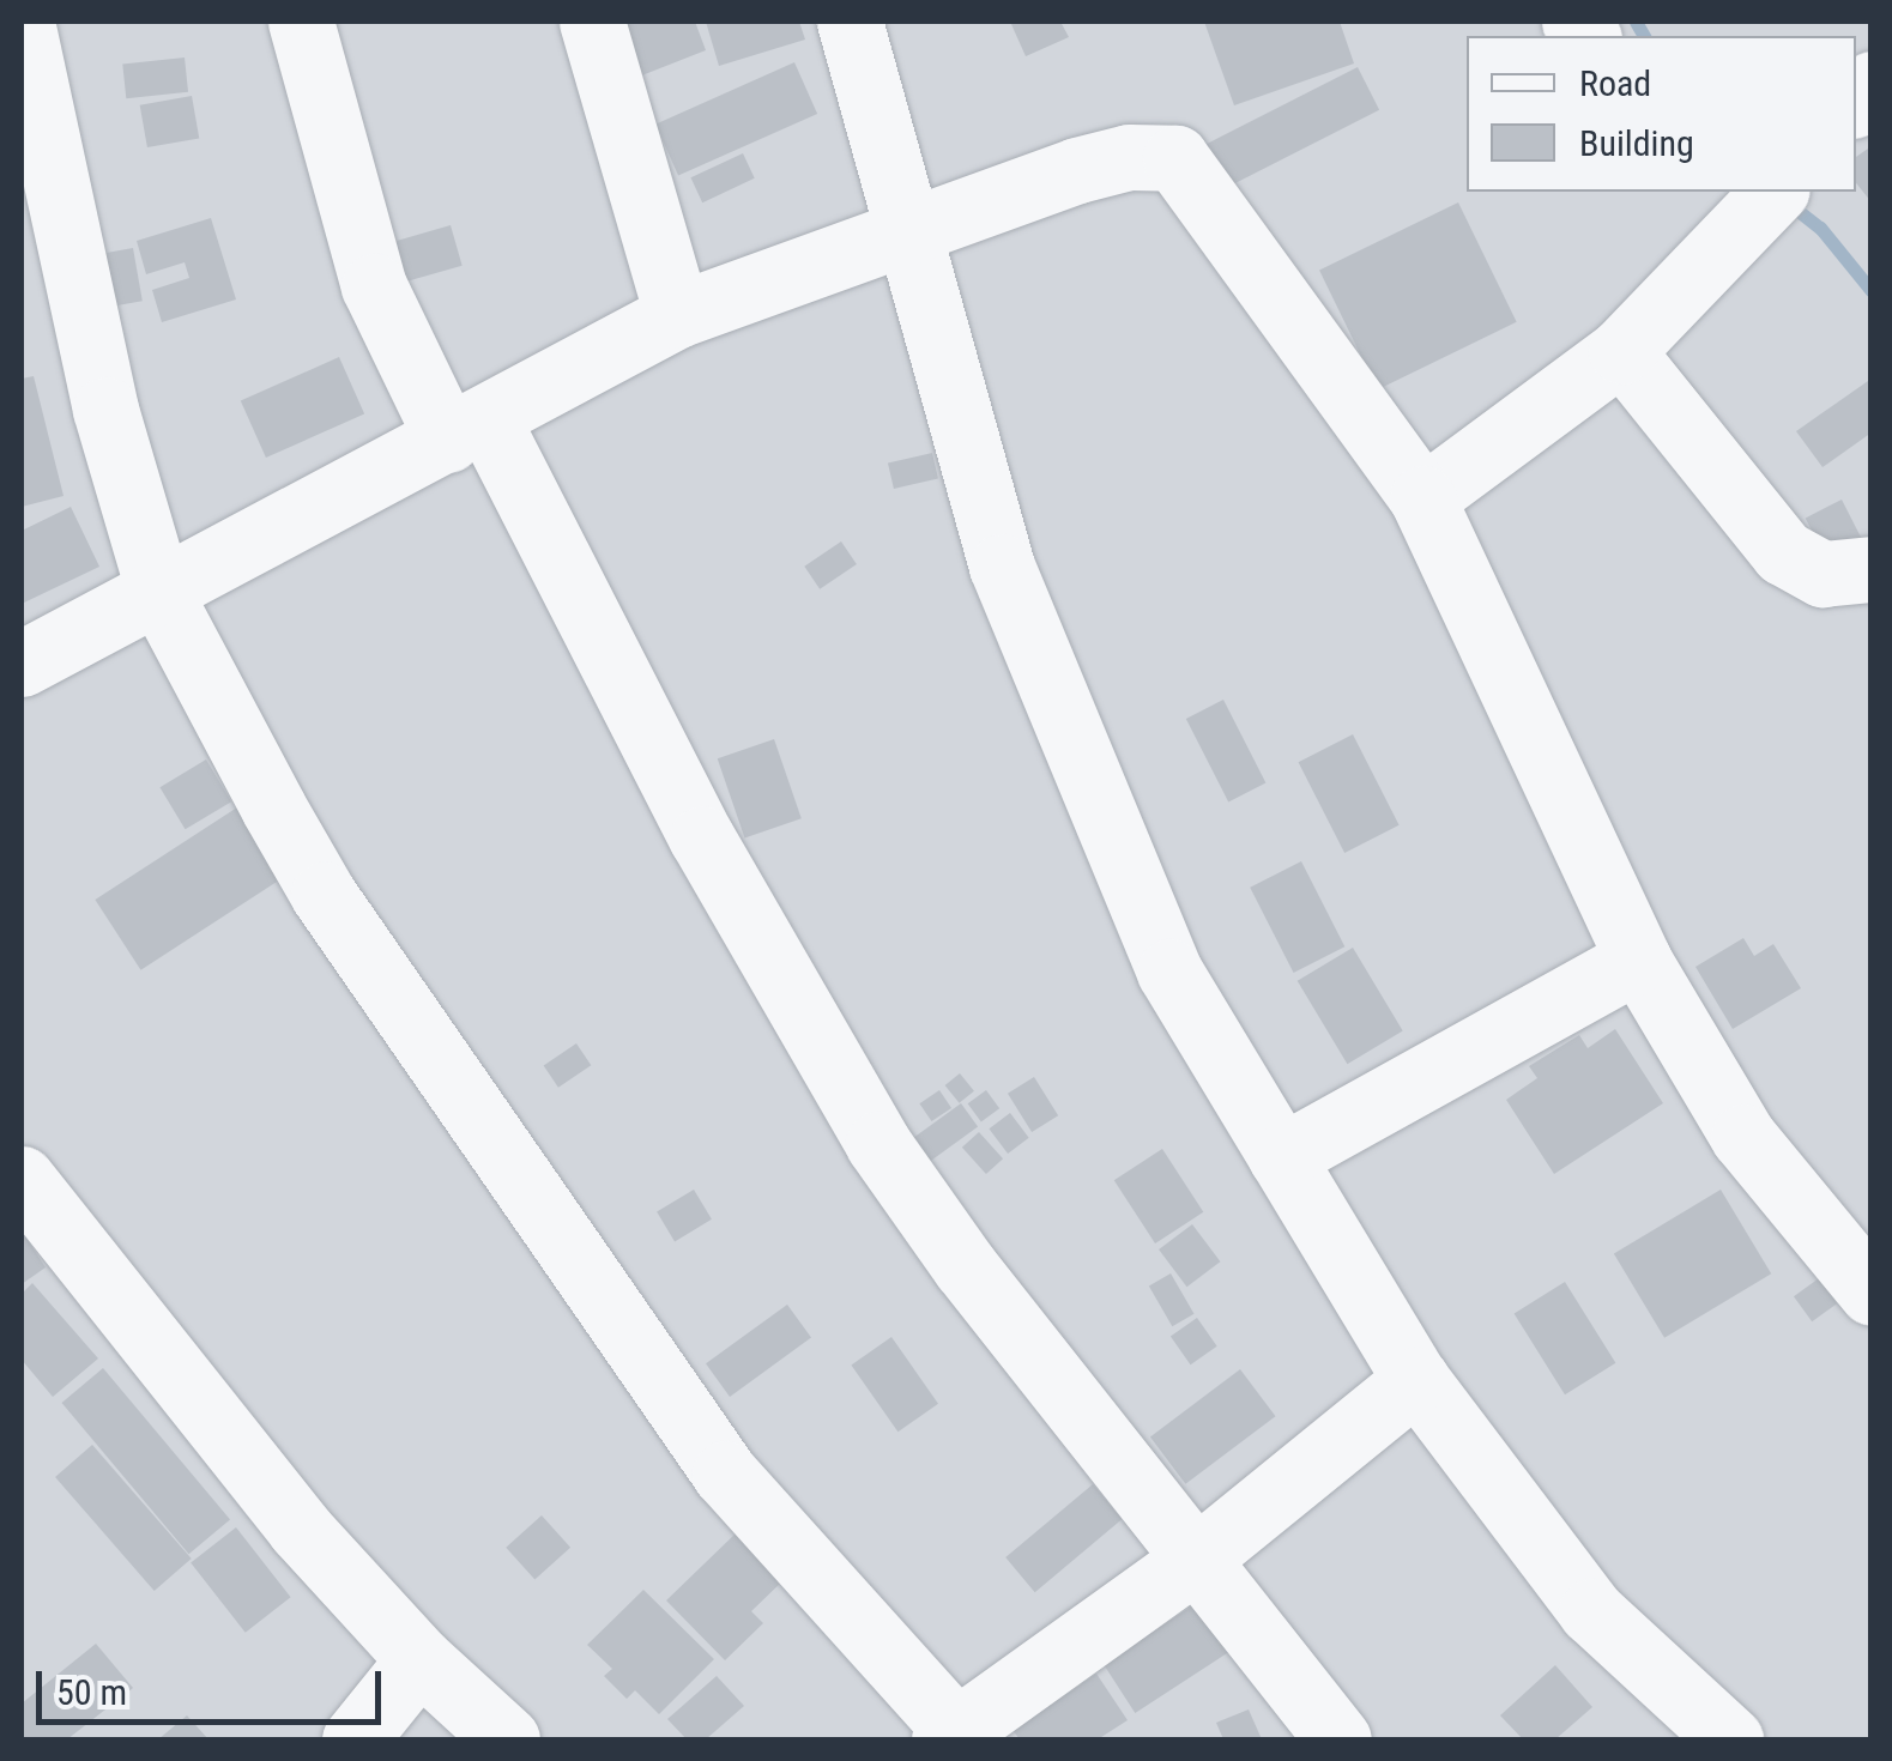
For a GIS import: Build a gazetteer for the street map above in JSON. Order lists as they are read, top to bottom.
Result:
{
  "legend": ["Road", "Building"],
  "scale_bar": "50 m"
}
